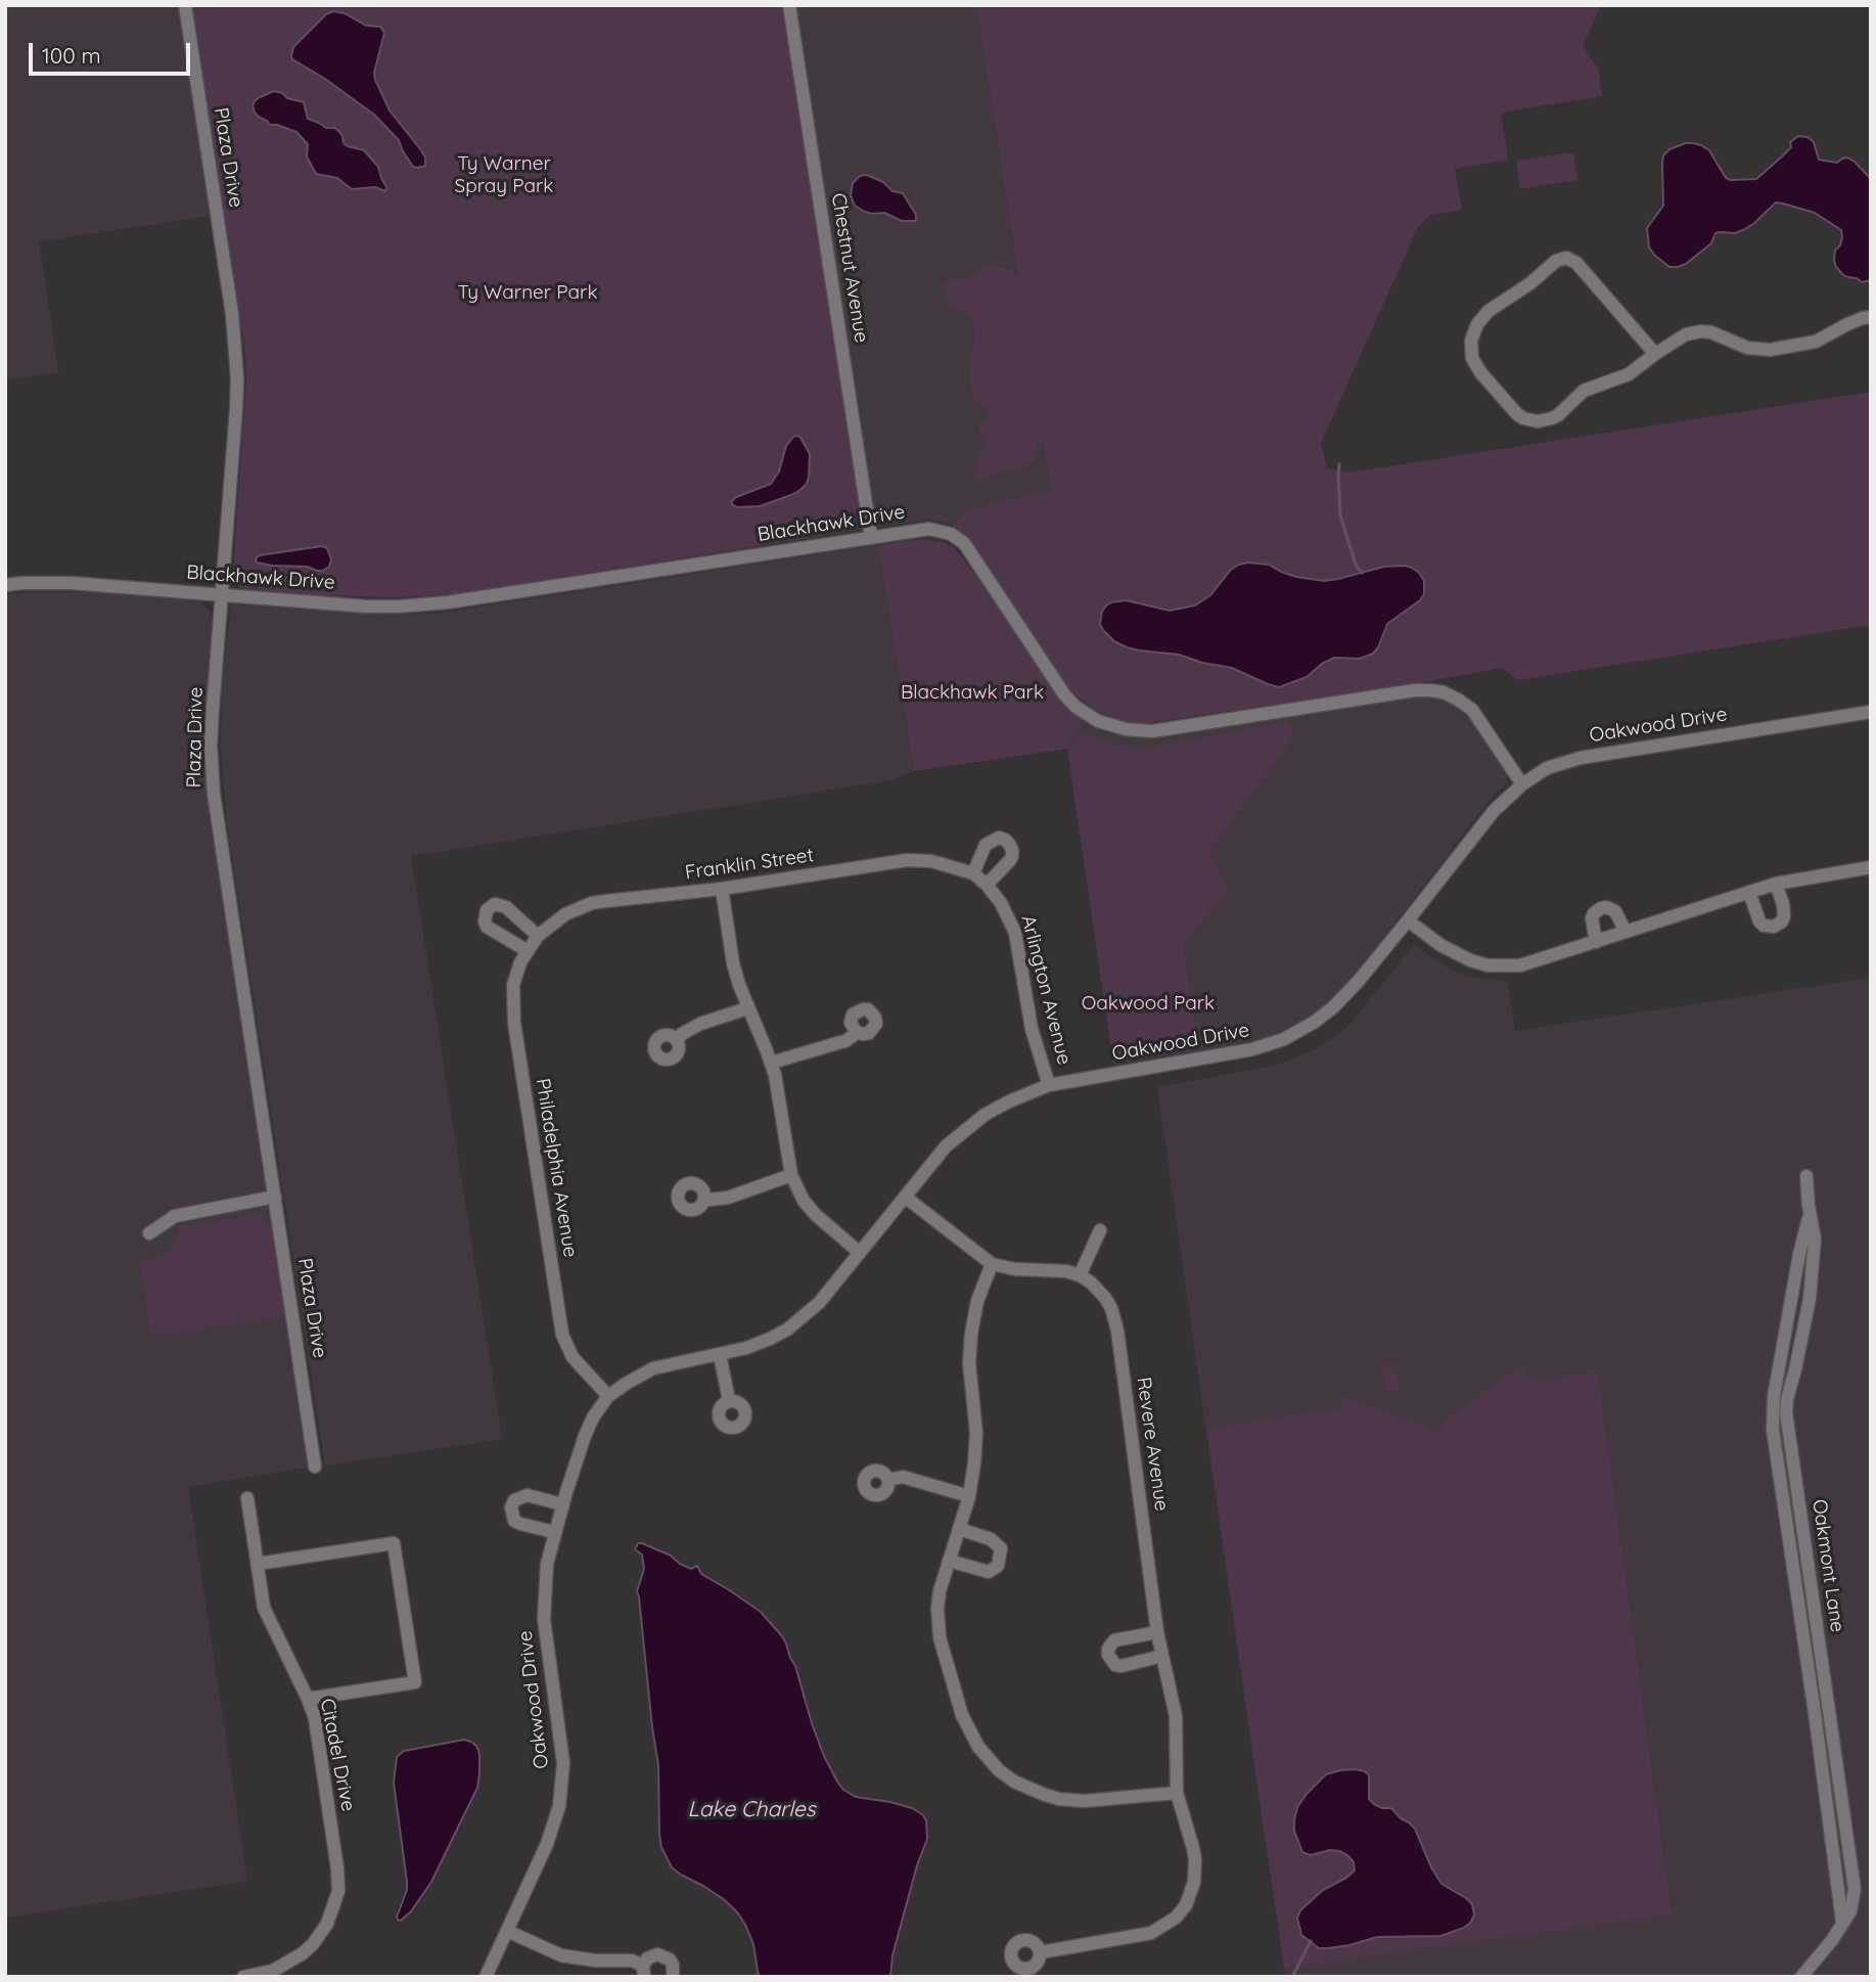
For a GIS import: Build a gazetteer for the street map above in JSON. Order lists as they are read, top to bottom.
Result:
{
  "streets": {
    "street": [
      "Plaza Drive",
      "Chestnut Avenue",
      "Blackhawk Drive",
      "Oakwood Drive",
      "Franklin Street",
      "Arlington Avenue",
      "Philadelphia Avenue",
      "Revere Avenue",
      "Oakmont Lane",
      "Citadel Drive"
    ]
  },
  "crossings": [
    ["Plaza Drive", "Blackhawk Drive"],
    ["Chestnut Avenue", "Blackhawk Drive"],
    ["Blackhawk Drive", "Oakwood Drive"],
    ["Oakwood Drive", "Arlington Avenue"],
    ["Oakwood Drive", "Philadelphia Avenue"],
    ["Franklin Street", "Arlington Avenue"],
    ["Franklin Street", "Philadelphia Avenue"]
  ],
  "water": ["Lake Charles"],
  "parks": [
    "Ty Warner Spray Park",
    "Ty Warner Park",
    "Blackhawk Park",
    "Oakwood Park"
  ],
  "scale_bar": "100 m"
}
